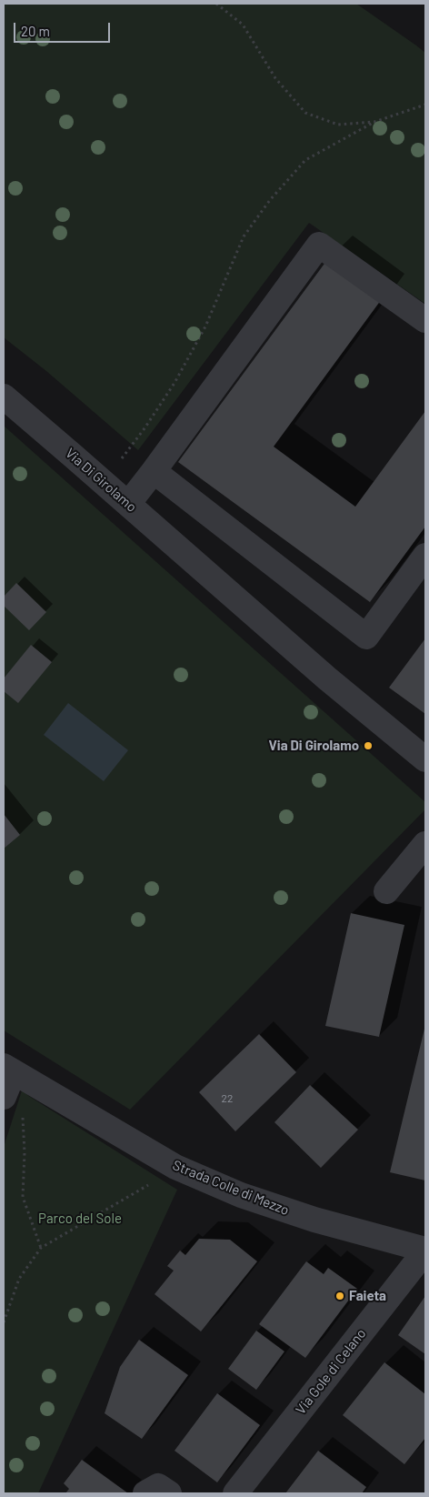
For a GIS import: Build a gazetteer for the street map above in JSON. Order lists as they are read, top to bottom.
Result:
{
  "streets": {
    "street": ["Via Di Girolamo", "Strada Colle di Mezzo", "Via Gole di Celano"]
  },
  "crossings": [
    ["Strada Colle di Mezzo", "Via Gole di Celano"]
  ],
  "parks": ["Parco del Sole"],
  "places": ["Via Di Girolamo", "Faieta"],
  "house_numbers": ["22"],
  "scale_bar": "20 m"
}
